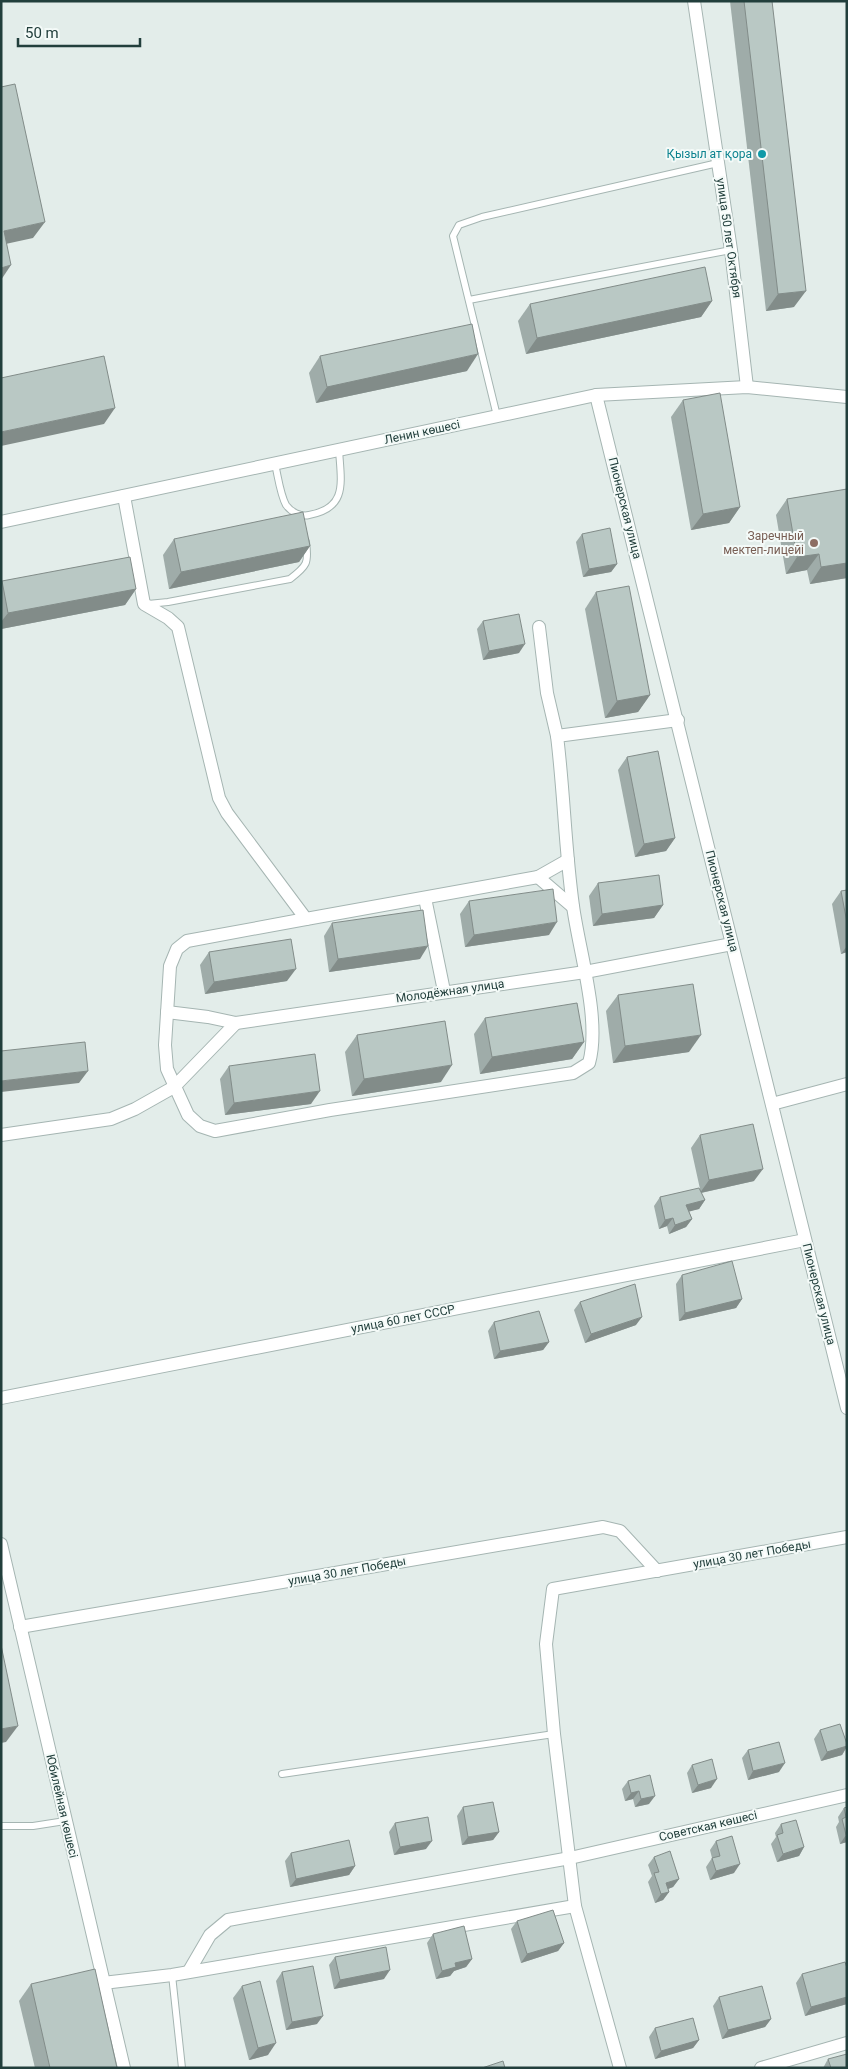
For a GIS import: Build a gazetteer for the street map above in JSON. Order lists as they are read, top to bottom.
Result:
{
  "streets": {
    "street": [
      "улица 50 лет Октября",
      "Ленин көшесі",
      "Пионерская улица",
      "Молодёжная улица",
      "улица 60 лет СССР",
      "улица 30 лет Победы",
      "Юбилейная көшесі",
      "Советская көшесі"
    ]
  },
  "crossings": [
    ["улица 50 лет Октября", "Ленин көшесі"],
    ["Ленин көшесі", "Пионерская улица"],
    ["Пионерская улица", "Молодёжная улица"],
    ["Пионерская улица", "улица 60 лет СССР"],
    ["улица 30 лет Победы", "Юбилейная көшесі"]
  ],
  "places": ["Қызыл ат қора", "Заречный мектеп-лицейі"],
  "scale_bar": "50 m"
}
